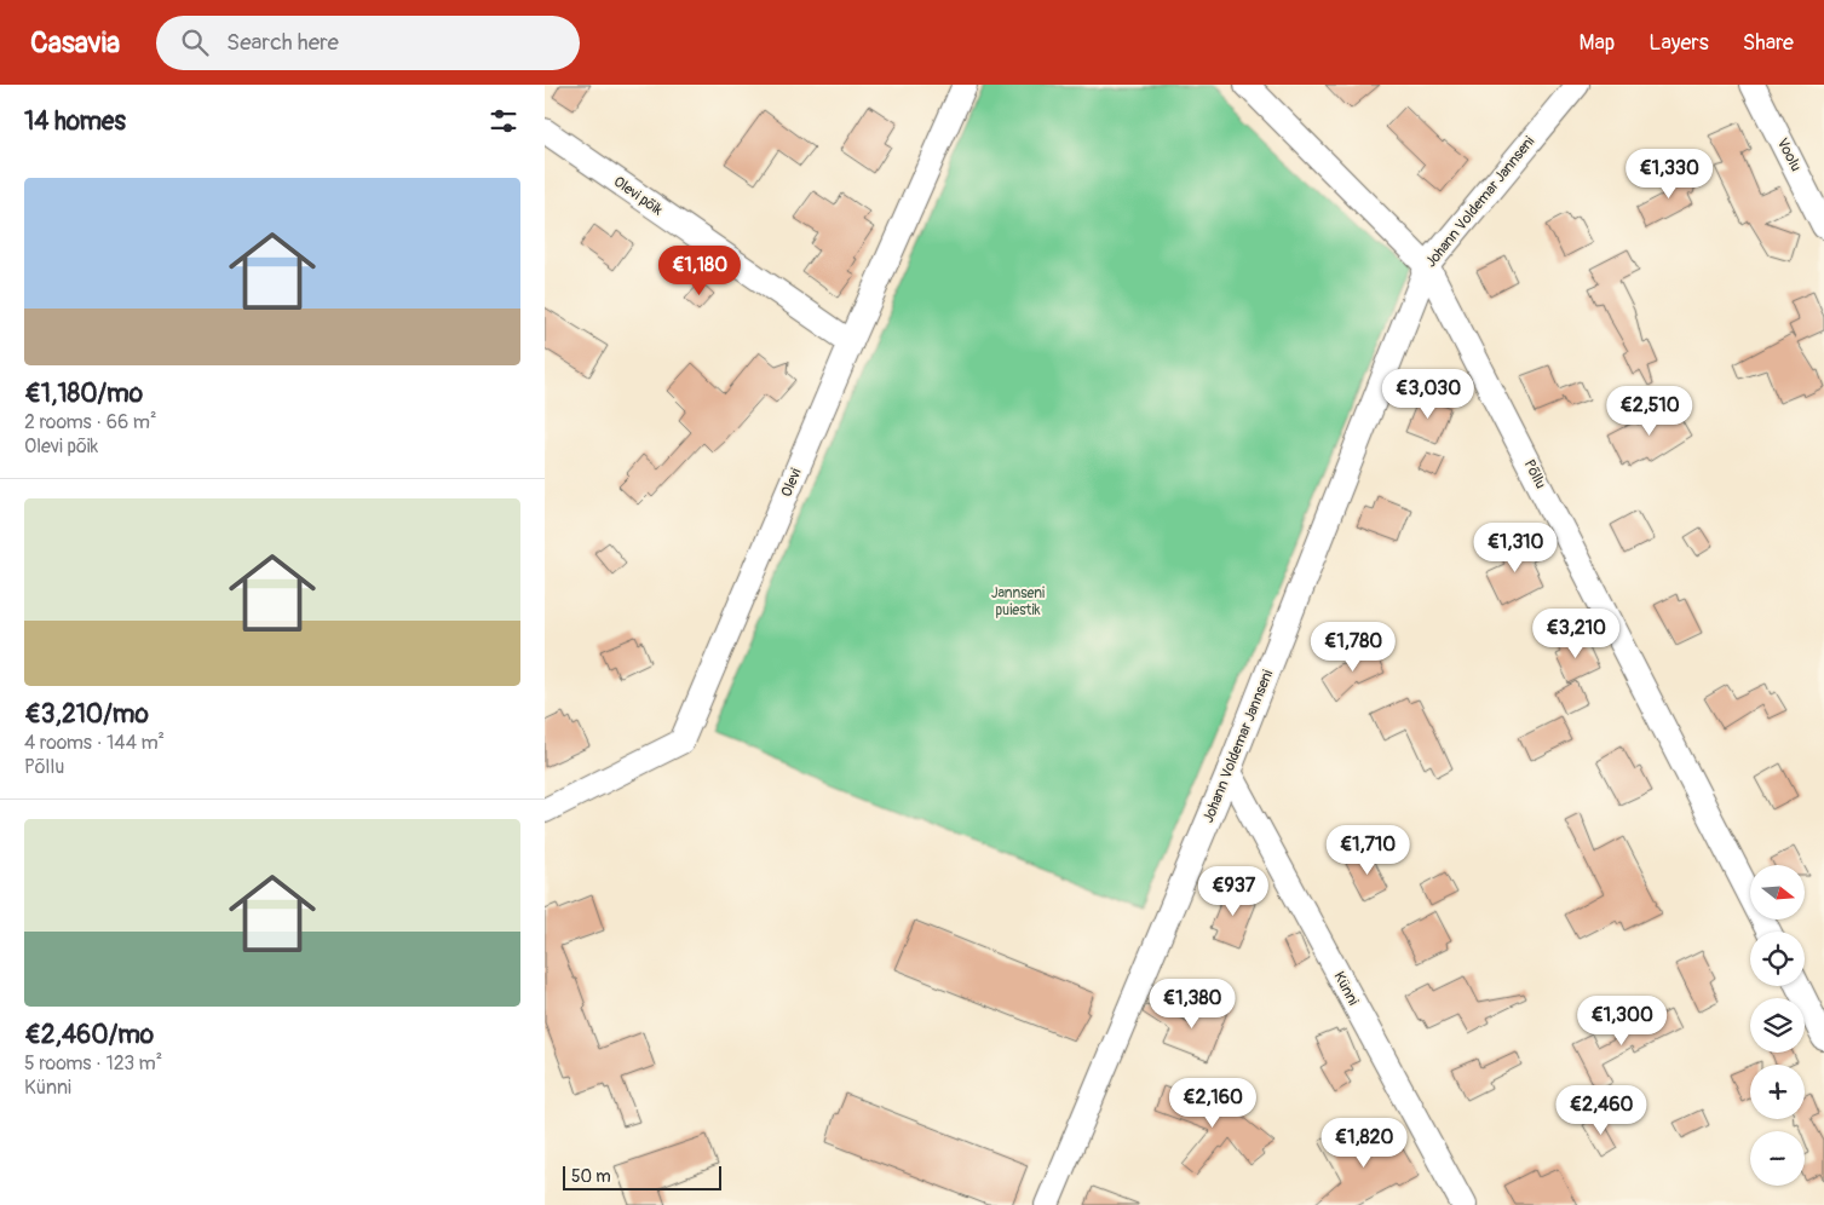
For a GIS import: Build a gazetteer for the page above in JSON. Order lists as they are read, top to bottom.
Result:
{
  "streets": {
    "street": [
      "Voolu",
      "Olevi põik",
      "Johann Voldemar Jannseni",
      "Põllu",
      "Olevi",
      "Künni"
    ]
  },
  "crossings": [
    ["Olevi põik", "Olevi"],
    ["Johann Voldemar Jannseni", "Põllu"],
    ["Johann Voldemar Jannseni", "Künni"]
  ],
  "parks": ["Jannseni puiestik"],
  "scale_bar": "50 m",
  "north": "right",
  "page": {
    "header": "Casavia",
    "search": "Search here",
    "nav": ["Map", "Layers", "Share"],
    "heading": "14 homes",
    "price": [
      "€1,330",
      "€1,180",
      "€3,030",
      "€2,510",
      "€1,310",
      "€3,210",
      "€1,780",
      "€1,710",
      "€937",
      "€1,380",
      "€1,300",
      "€2,160",
      "€2,460",
      "€1,820"
    ],
    "list": [
      {
        "name": "€1,180/mo",
        "note": "2 rooms · 66 m² · Olevi põik"
      },
      {
        "name": "€3,210/mo",
        "note": "4 rooms · 144 m² · Põllu"
      },
      {
        "name": "€2,460/mo",
        "note": "5 rooms · 123 m² · Künni"
      }
    ],
    "map_buttons": ["+", "−"],
    "scale": "50 m"
  }
}
